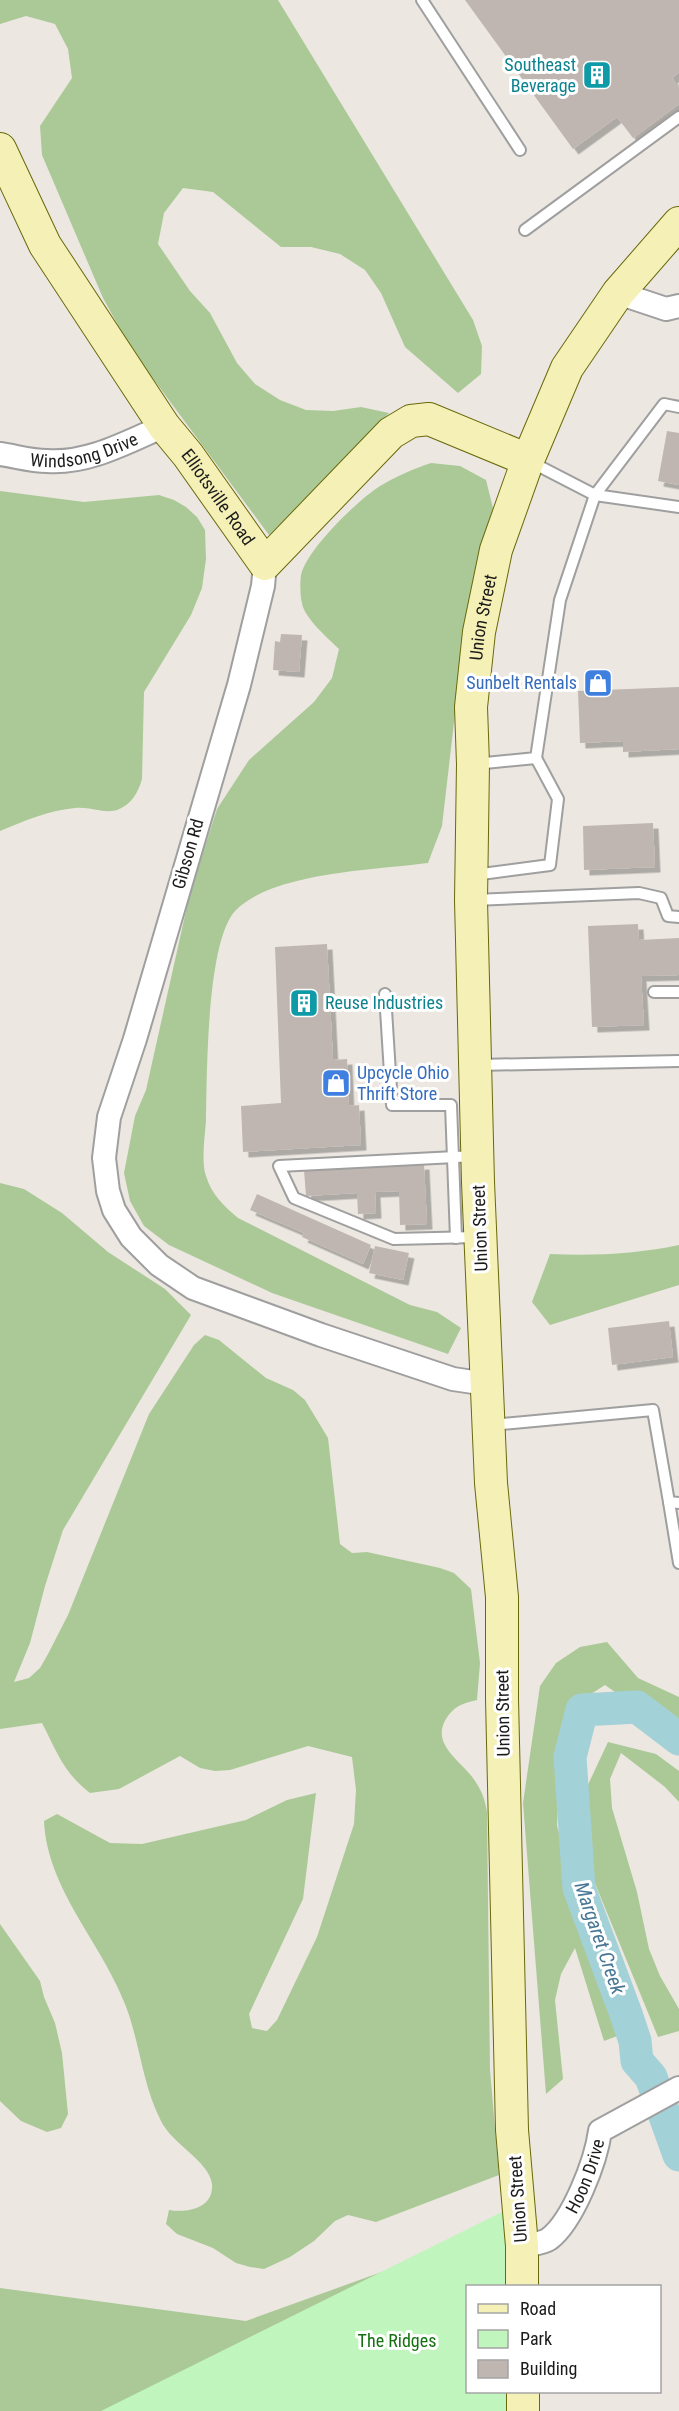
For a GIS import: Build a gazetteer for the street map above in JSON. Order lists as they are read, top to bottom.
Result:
{
  "streets": {
    "main road": ["Elliotsville Road", "Union Street"],
    "street": ["Windsong Drive", "Gibson Rd", "Hoon Drive"]
  },
  "crossings": [
    ["Windsong Drive", "Elliotsville Road"],
    ["Elliotsville Road", "Union Street"],
    ["Elliotsville Road", "Gibson Rd"],
    ["Union Street", "Gibson Rd"],
    ["Union Street", "Hoon Drive"]
  ],
  "water": ["Margaret Creek"],
  "parks": ["The Ridges"],
  "places": {
    "building": ["Southeast Beverage", "Reuse Industries"],
    "shop": ["Sunbelt Rentals", "Upcycle Ohio Thrift Store"]
  },
  "legend": ["Road", "Park", "Building"]
}
